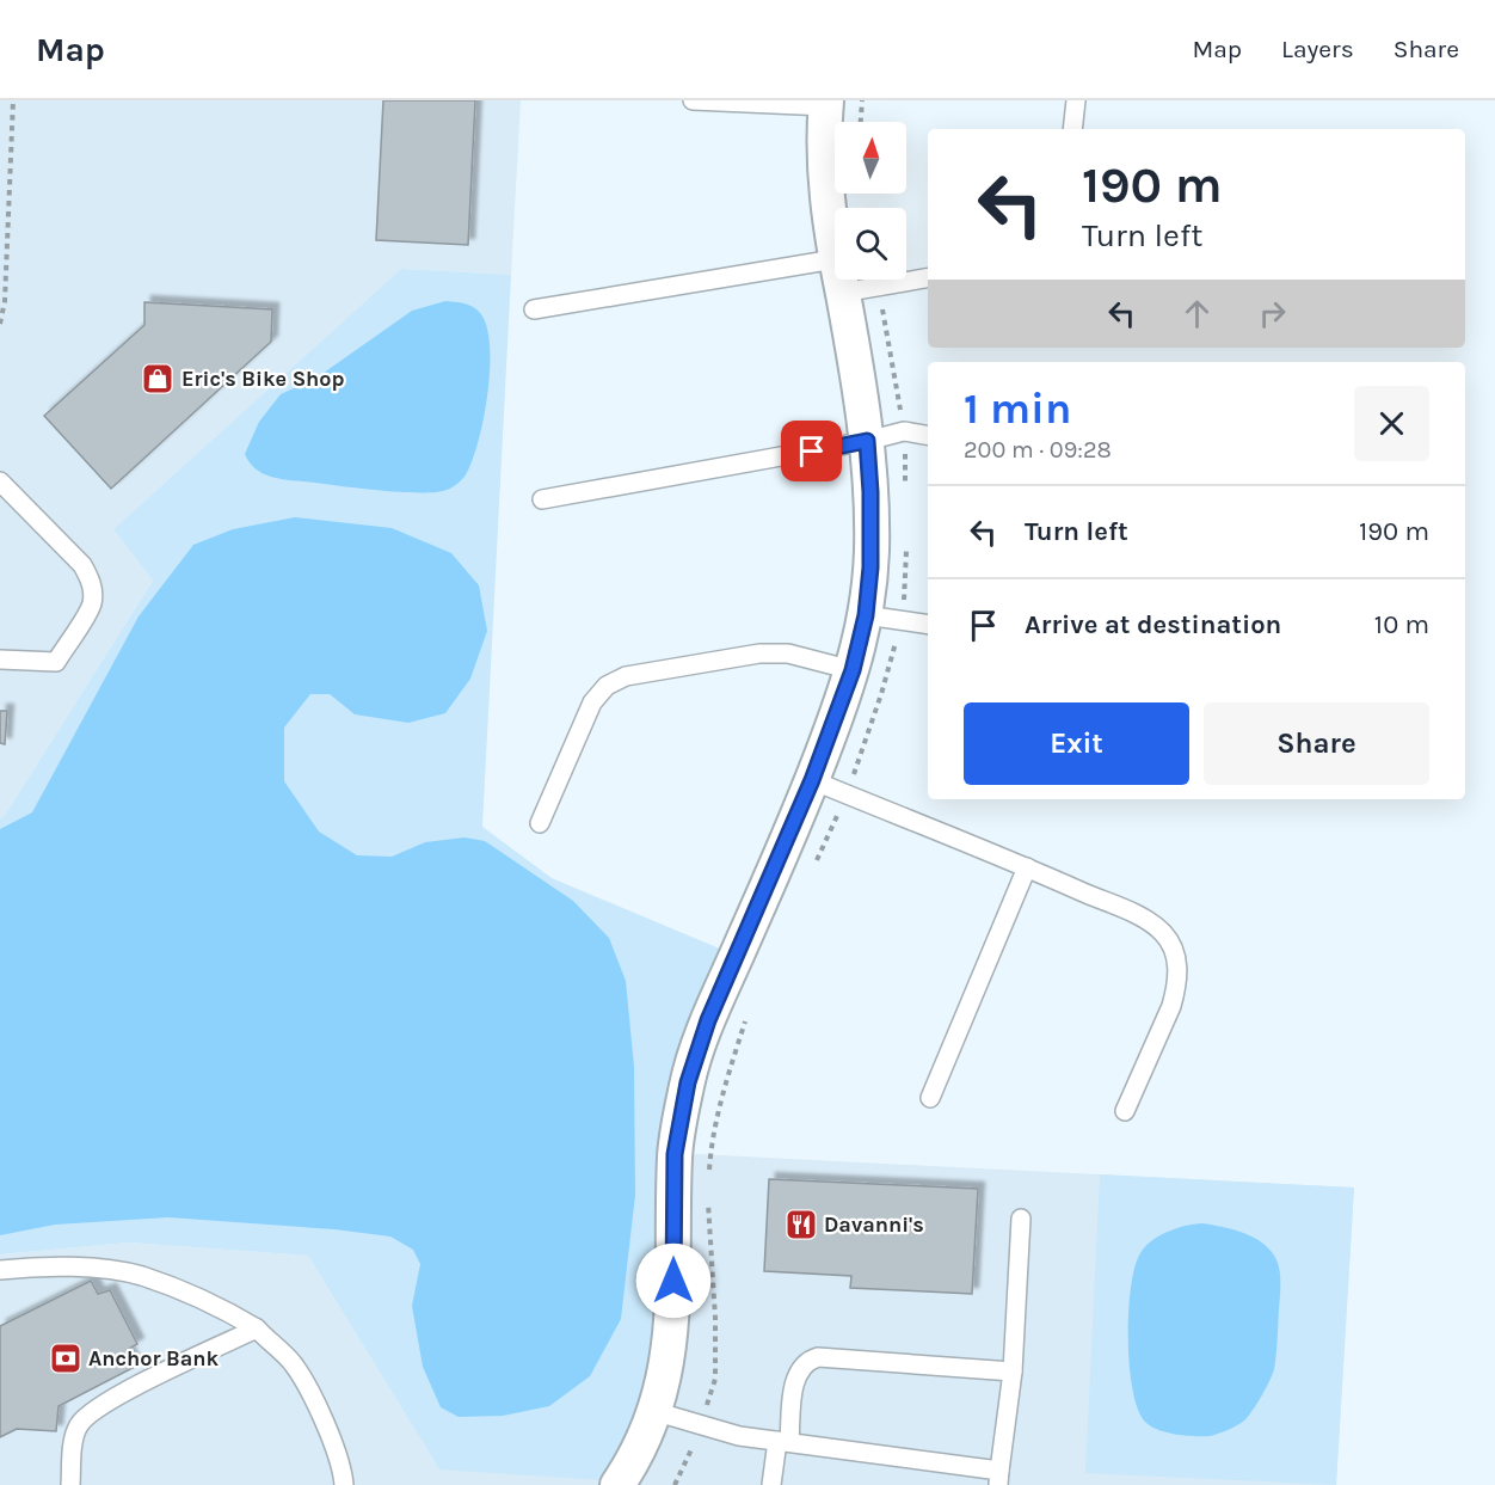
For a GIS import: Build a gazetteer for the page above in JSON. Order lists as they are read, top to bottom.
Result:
{
  "places": {
    "shop": ["Eric's Bike Shop"],
    "restaurant": ["Davanni's"],
    "bank": ["Anchor Bank"]
  },
  "north": "top",
  "page": {
    "header": "Map",
    "nav": ["Map", "Layers", "Share"],
    "turn": ["190 m", "Turn left"],
    "heading": ["1 min", "200 m · 09:28"],
    "list": [
      {
        "name": "Turn left",
        "value": "190 m"
      },
      {
        "name": "Arrive at destination",
        "value": "10 m"
      }
    ],
    "buttons": ["Exit", "Share"]
  }
}
